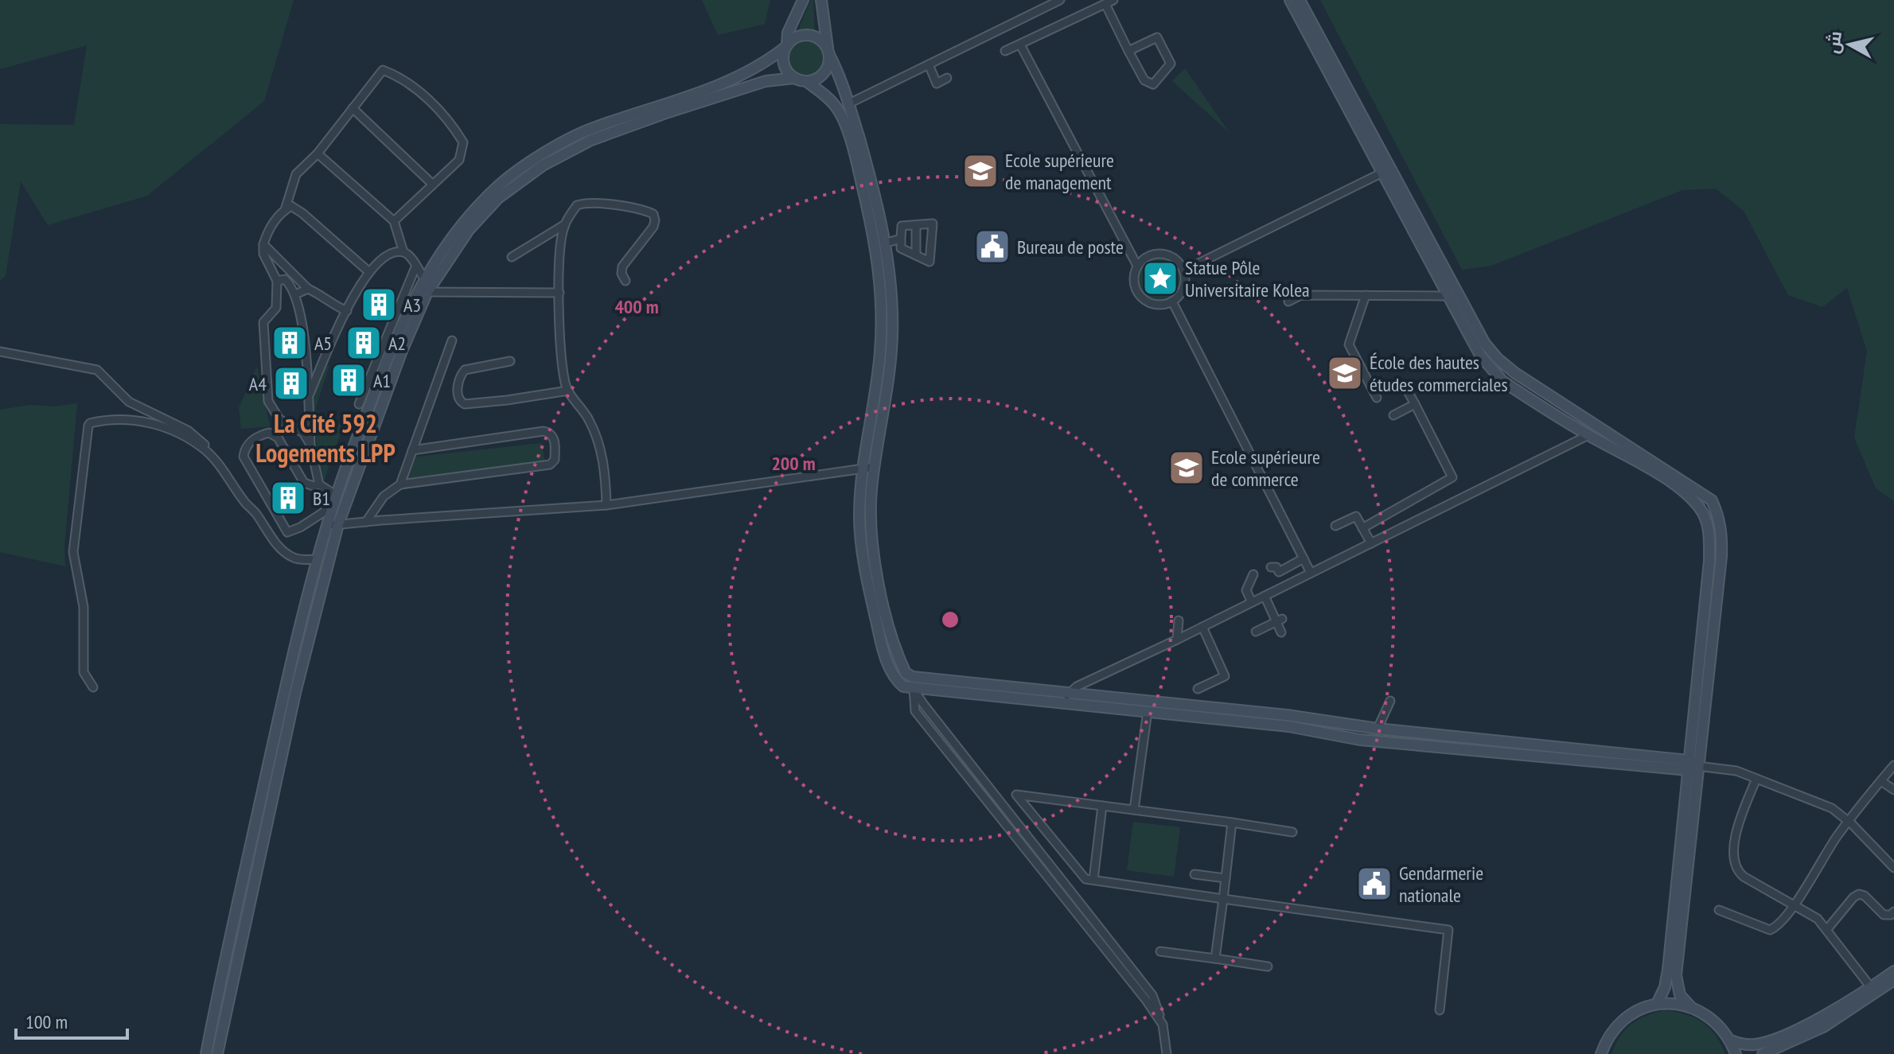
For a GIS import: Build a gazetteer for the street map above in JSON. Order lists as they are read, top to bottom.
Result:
{
  "districts": ["La Cité 592 Logements LPP"],
  "places": {
    "school or university": ["Ecole supérieure de management", "École des hautes études commerciales", "Ecole supérieure de commerce"],
    "public building": ["Bureau de poste", "Gendarmerie nationale"],
    "place": ["Statue Pôle Universitaire Kolea"],
    "building": [
      "A3",
      "A5",
      "A2",
      "A1",
      "A4",
      "B1"
    ]
  },
  "scale_bar": "100 m",
  "north": "left",
  "rings": ["400 m", "200 m"]
}
